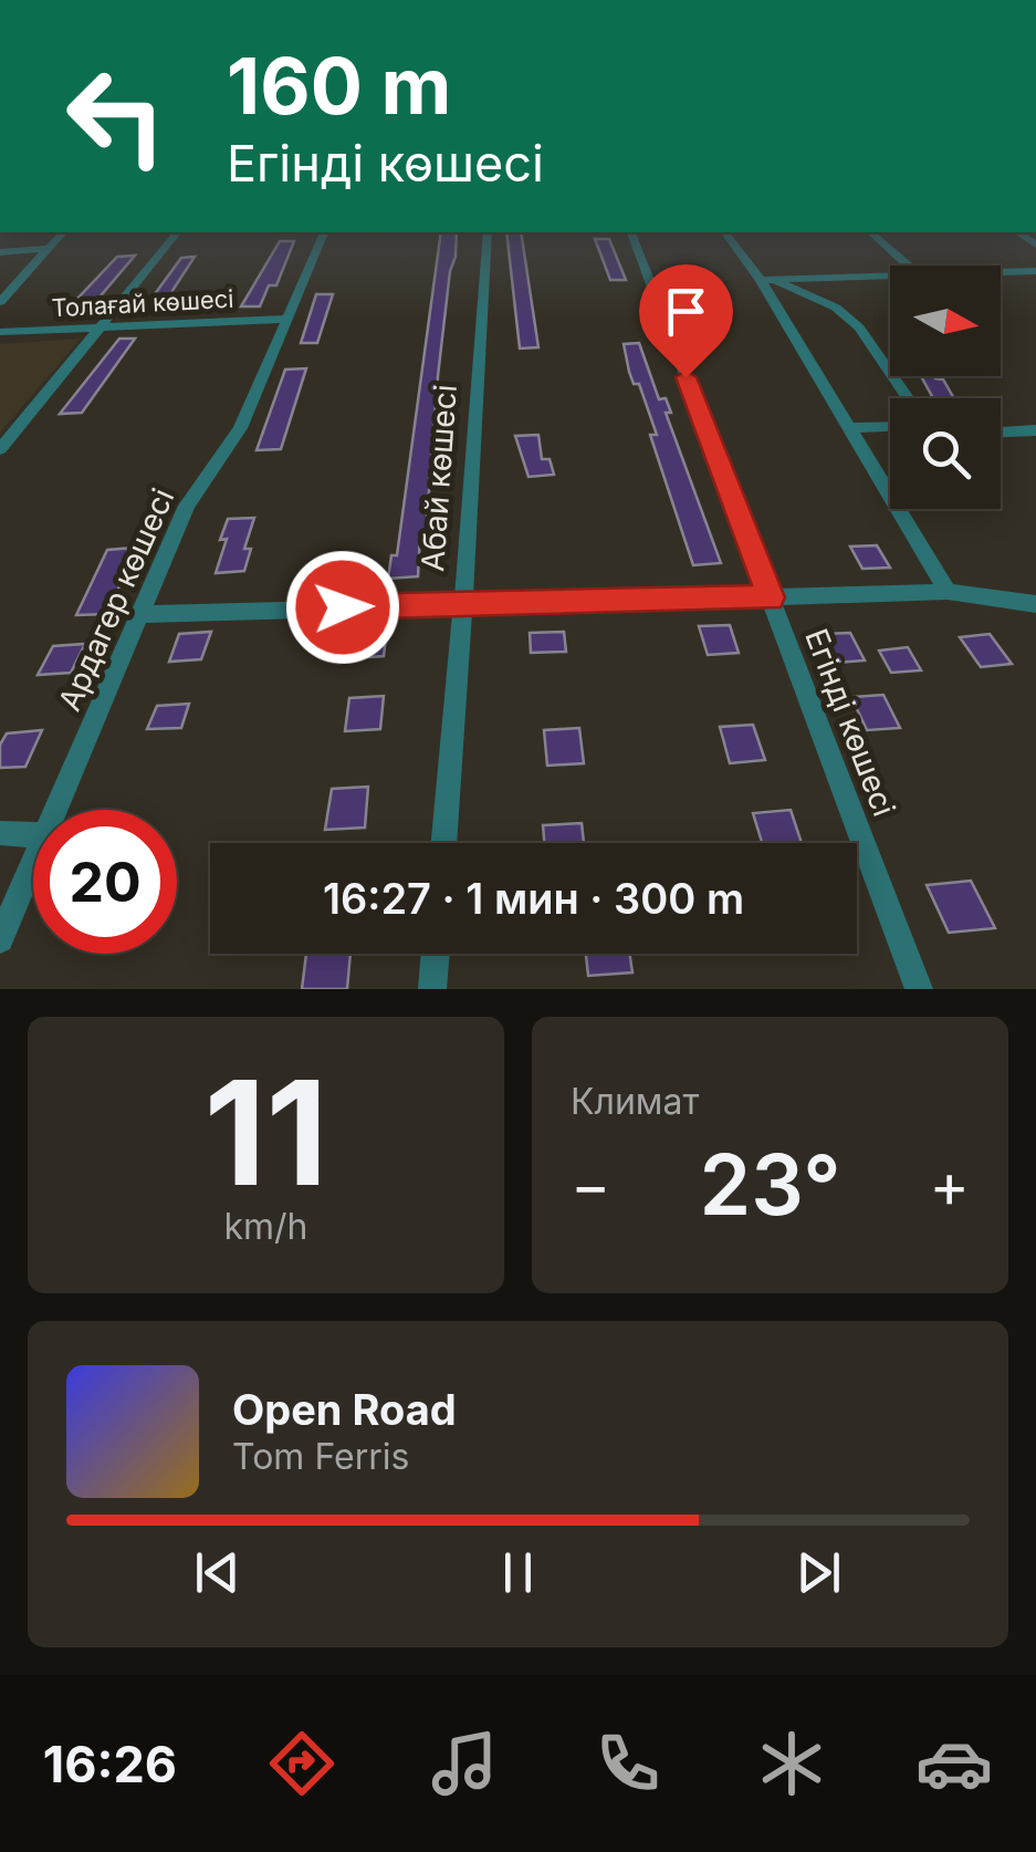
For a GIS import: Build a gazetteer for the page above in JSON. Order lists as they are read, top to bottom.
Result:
{
  "streets": {
    "street": [
      "Толағай көшесі",
      "Абай көшесі",
      "Ардагер көшесі",
      "Егінді көшесі"
    ]
  },
  "crossings": [
    ["Толағай көшесі", "Ардагер көшесі"]
  ],
  "north": "right",
  "page": {
    "turn": ["160 m", "Егінді көшесі"],
    "limit": "20",
    "trip": "16:27 · 1 мин · 300 m",
    "tile": [
      ["11", "km/h"],
      "Климат"
    ],
    "heat": ["−", "23°", "+"],
    "song": ["Open Road", "Tom Ferris"],
    "tabs": "16:26"
  }
}
